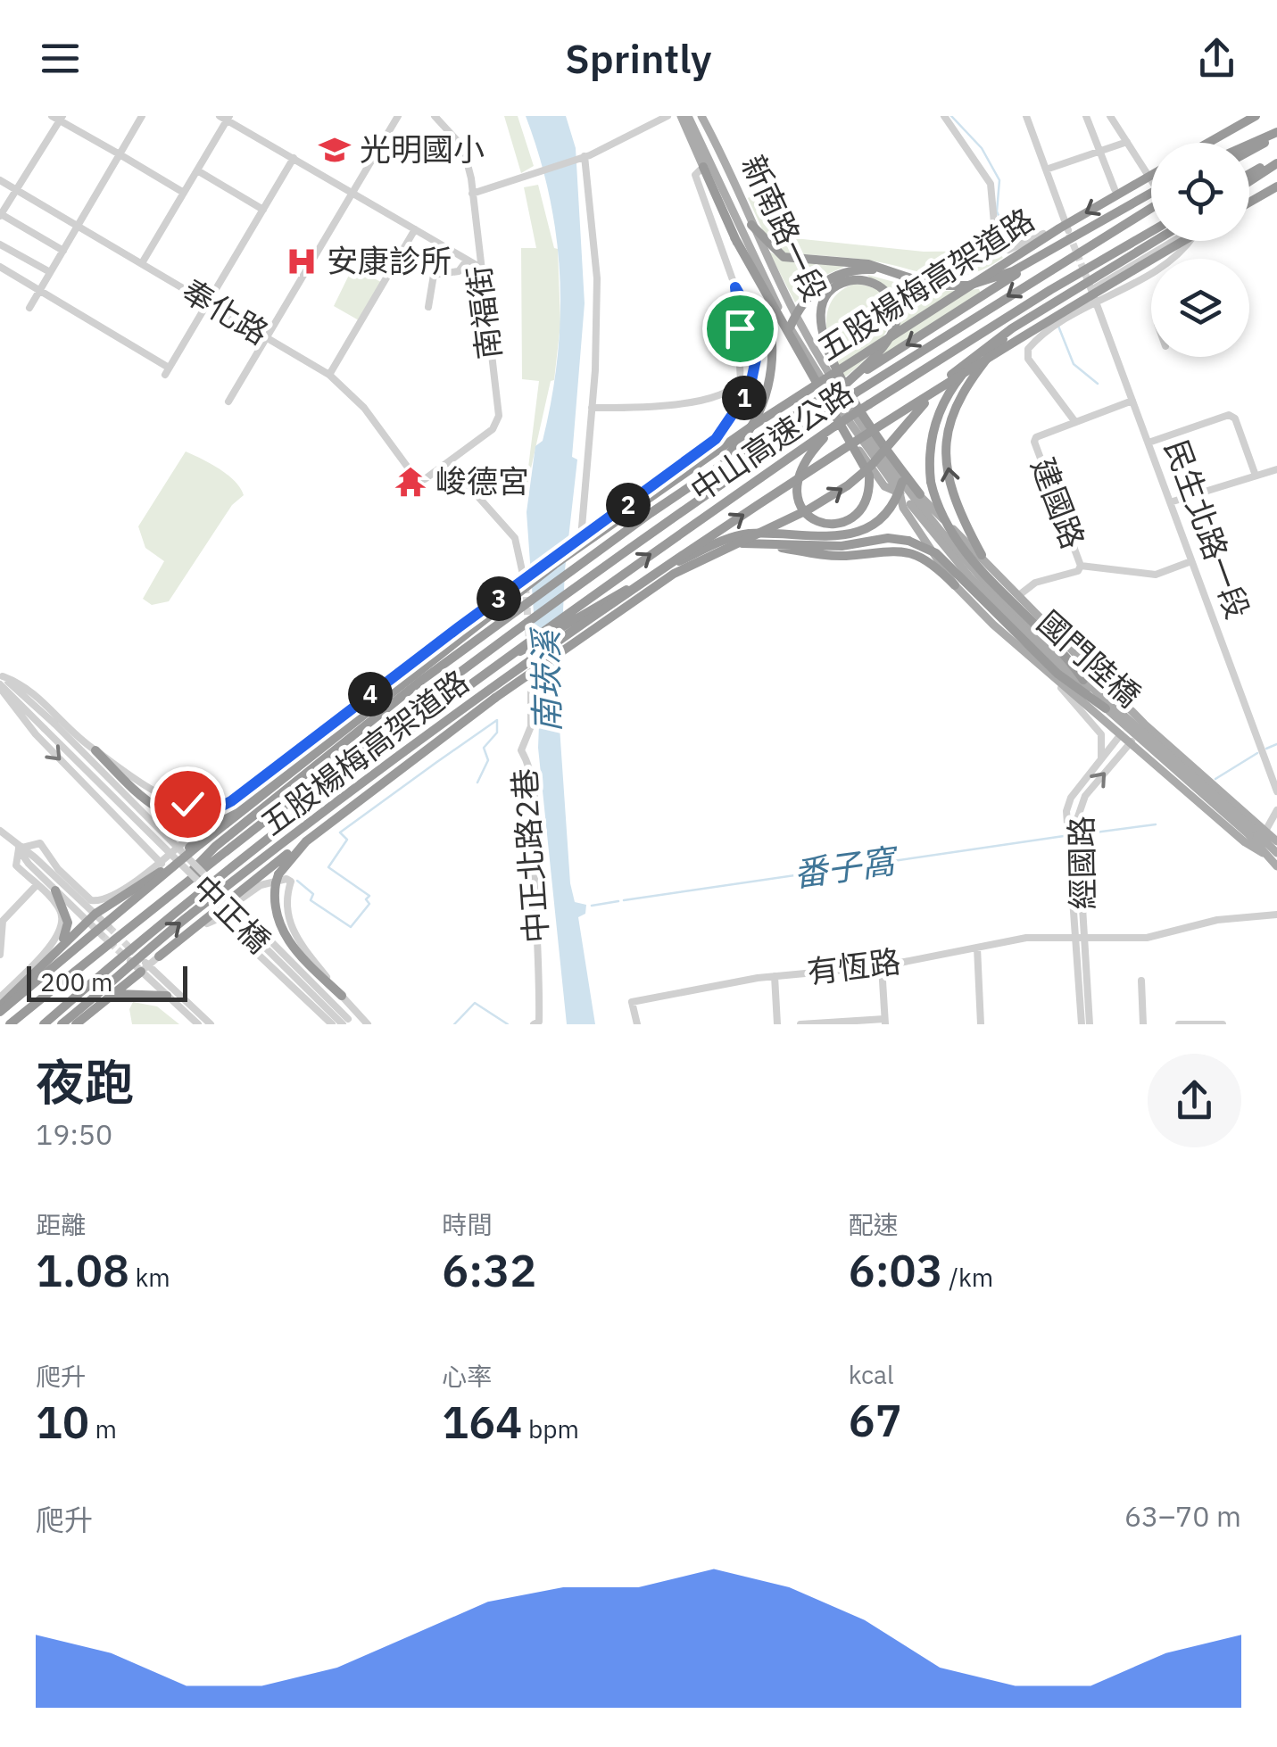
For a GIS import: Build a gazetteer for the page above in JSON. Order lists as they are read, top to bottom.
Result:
{
  "streets": {
    "highway": ["五股楊梅高架道路", "中山高速公路"],
    "main road": ["新南路一段", "國門陸橋"],
    "street": [
      "奉化路",
      "南福街",
      "建國路",
      "民生北路一段",
      "中正北路2巷",
      "經國路",
      "中正橋",
      "有恆路"
    ]
  },
  "crossings": [
    ["新南路一段", "中山高速公路"],
    ["奉化路", "南福街"],
    ["建國路", "民生北路一段"],
    ["經國路", "有恆路"]
  ],
  "water": ["南崁溪", "番子窩"],
  "places": {
    "school or university": ["光明國小"],
    "hospital": ["安康診所"],
    "temple": ["峻德宮"]
  },
  "scale_bar": "200 m",
  "page": {
    "header": "Sprintly",
    "pins": [
      "1",
      "2",
      "3",
      "4"
    ],
    "scale": "200 m",
    "heading": ["夜跑", "19:50"],
    "stats": [
      ["距離", "1.08 km"],
      ["時間", "6:32"],
      ["配速", "6:03 /km"],
      ["爬升", "10 m"],
      ["心率", "164 bpm"],
      ["kcal", "67"]
    ],
    "chart": ["爬升", "63–70 m"]
  }
}
